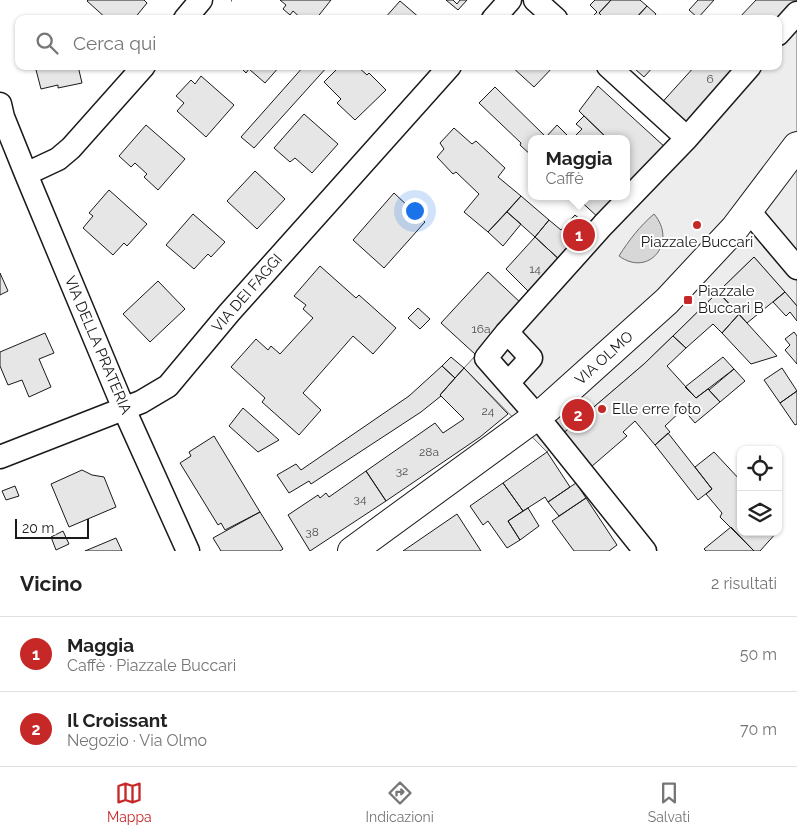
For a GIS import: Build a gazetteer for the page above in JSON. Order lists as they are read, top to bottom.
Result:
{
  "streets": {
    "street": ["VIA DEI FAGGI", "VIA DELLA PRATERIA", "VIA OLMO"]
  },
  "crossings": [
    ["VIA DEI FAGGI", "VIA DELLA PRATERIA"]
  ],
  "places": {
    "other": ["Piazzale Buccari", "Elle erre foto"],
    "transit": ["Piazzale Buccari B"]
  },
  "house_numbers": [
    "6",
    "14",
    "16a",
    "24",
    "28a",
    "32",
    "34",
    "38"
  ],
  "scale_bar": "20 m",
  "page": {
    "search": "Cerca qui",
    "popup": ["Maggia", "Caffè"],
    "pins": ["1", "2"],
    "scale": "20 m",
    "heading": ["Vicino", "2 risultati"],
    "list": [
      {
        "mark": "1",
        "name": "Maggia",
        "note": "Caffè · Piazzale Buccari",
        "value": "50 m"
      },
      {
        "mark": "2",
        "name": "Il Croissant",
        "note": "Negozio · Via Olmo",
        "value": "70 m"
      }
    ],
    "nav": ["Mappa", "Indicazioni", "Salvati"]
  }
}
